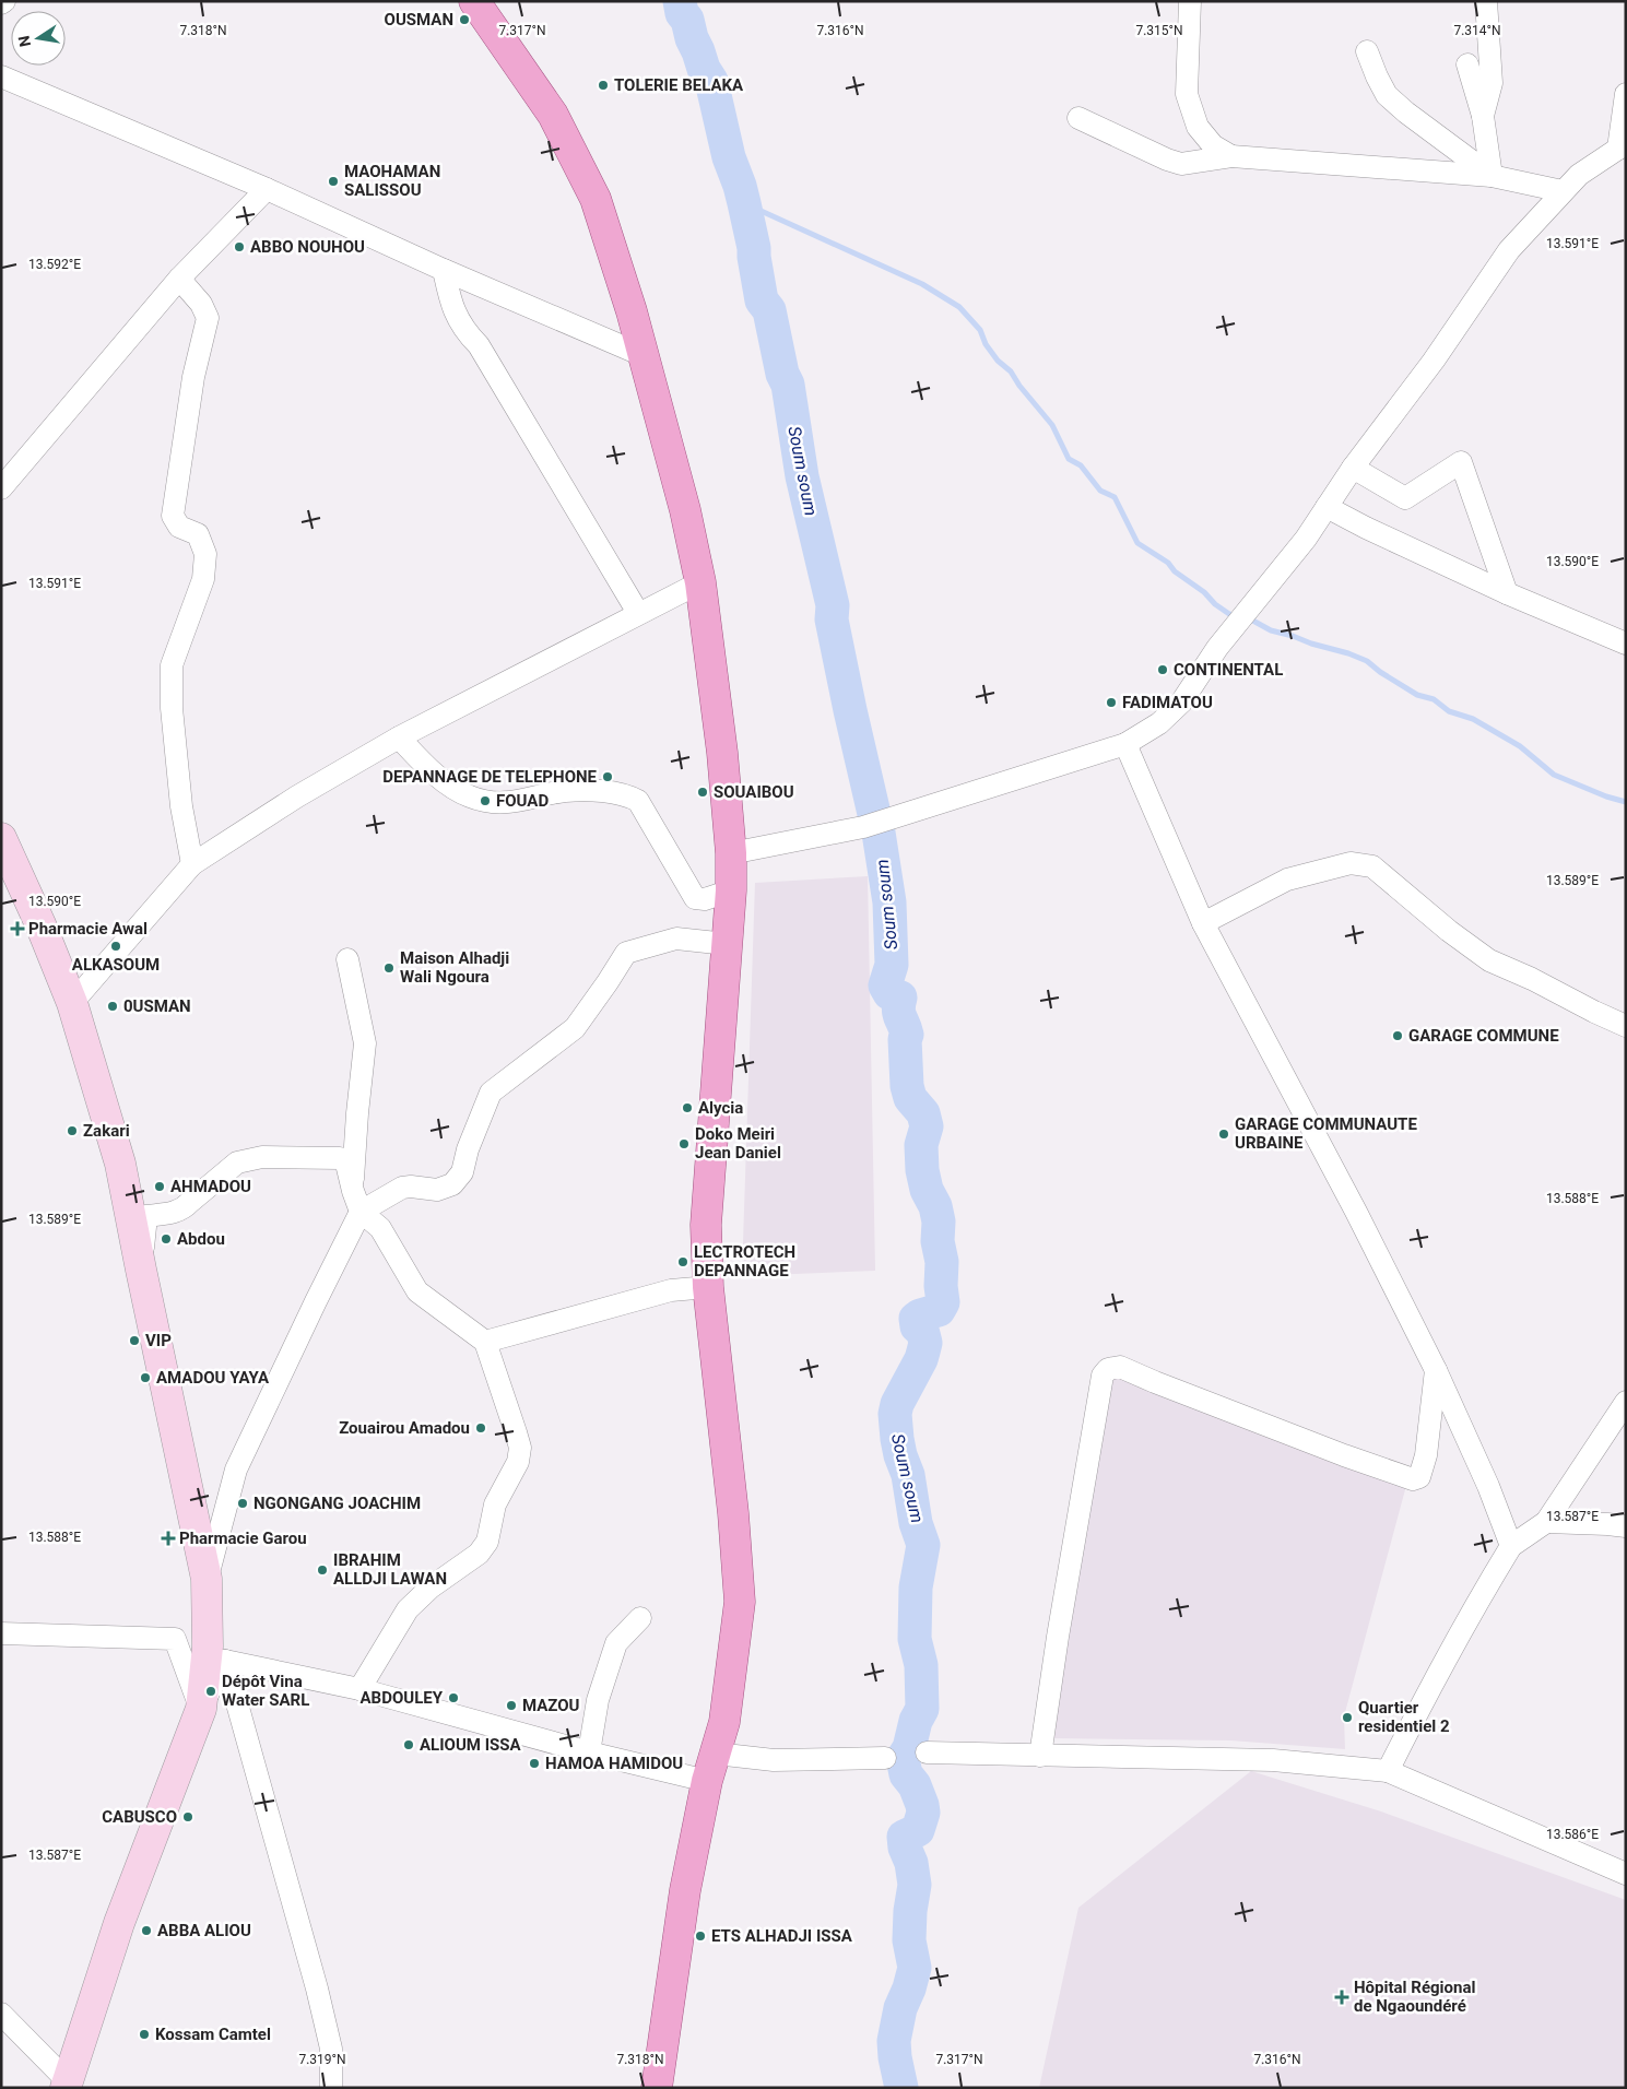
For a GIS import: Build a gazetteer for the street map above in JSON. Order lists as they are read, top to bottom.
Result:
{
  "water": ["Soum soum"],
  "places": {
    "other": [
      "OUSMAN",
      "TOLERIE BELAKA",
      "MAOHAMAN SALISSOU",
      "ABBO NOUHOU",
      "CONTINENTAL",
      "FADIMATOU",
      "DEPANNAGE DE TELEPHONE",
      "SOUAIBOU",
      "FOUAD",
      "ALKASOUM",
      "Maison Alhadji Wali Ngoura",
      "0USMAN",
      "GARAGE COMMUNE",
      "Alycia",
      "Zakari",
      "GARAGE COMMUNAUTE URBAINE",
      "Doko Meiri Jean Daniel",
      "AHMADOU",
      "Abdou",
      "LECTROTECH DEPANNAGE",
      "VIP",
      "AMADOU YAYA",
      "Zouairou Amadou",
      "NGONGANG JOACHIM",
      "IBRAHIM ALLDJI LAWAN",
      "Dépôt Vina Water SARL",
      "ABDOULEY",
      "MAZOU",
      "Quartier residentiel 2",
      "ALIOUM ISSA",
      "HAMOA HAMIDOU",
      "CABUSCO",
      "ABBA ALIOU",
      "ETS ALHADJI ISSA",
      "Kossam Camtel"
    ],
    "health": ["Pharmacie Awal", "Pharmacie Garou", "Hôpital Régional de Ngaoundéré"]
  },
  "north": "left",
  "coordinates": [
    "7.318°N",
    "7.317°N",
    "7.316°N",
    "7.315°N",
    "7.314°N",
    "13.591°E",
    "13.592°E",
    "13.590°E",
    "13.589°E",
    "13.588°E",
    "13.587°E",
    "13.586°E",
    "7.319°N"
  ]
}
